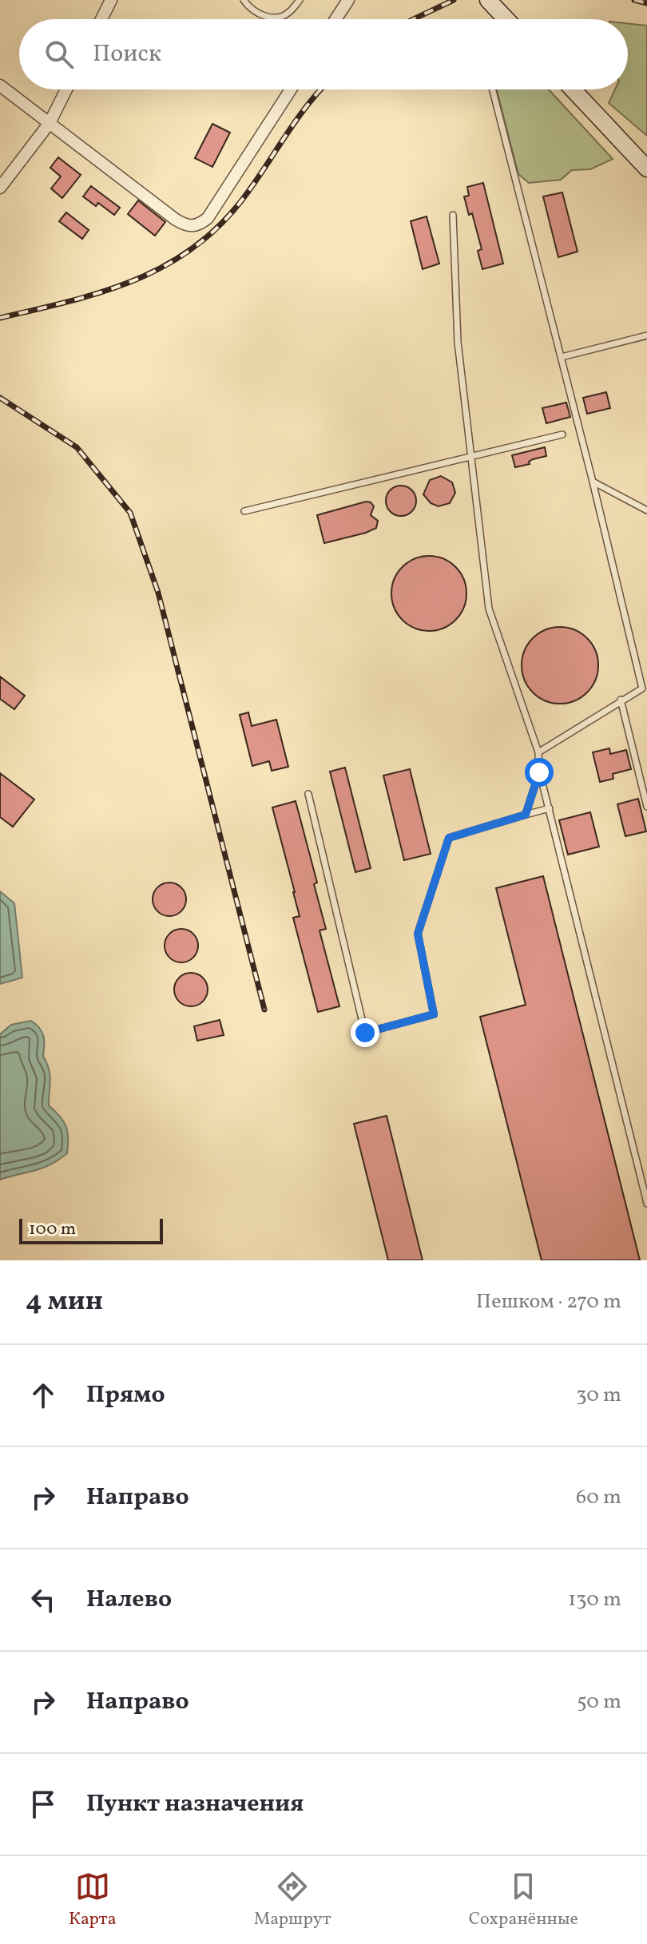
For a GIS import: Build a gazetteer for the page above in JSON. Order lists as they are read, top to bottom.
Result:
{
  "scale_bar": "100 m",
  "page": {
    "search": "Поиск",
    "scale": "100 m",
    "heading": ["4 мин", "Пешком · 270 m"],
    "list": [
      ["Прямо", "30 m"],
      ["Направо", "60 m"],
      ["Налево", "130 m"],
      ["Направо", "50 m"],
      "Пункт назначения"
    ],
    "nav": ["Карта", "Маршрут", "Сохранённые"]
  }
}
